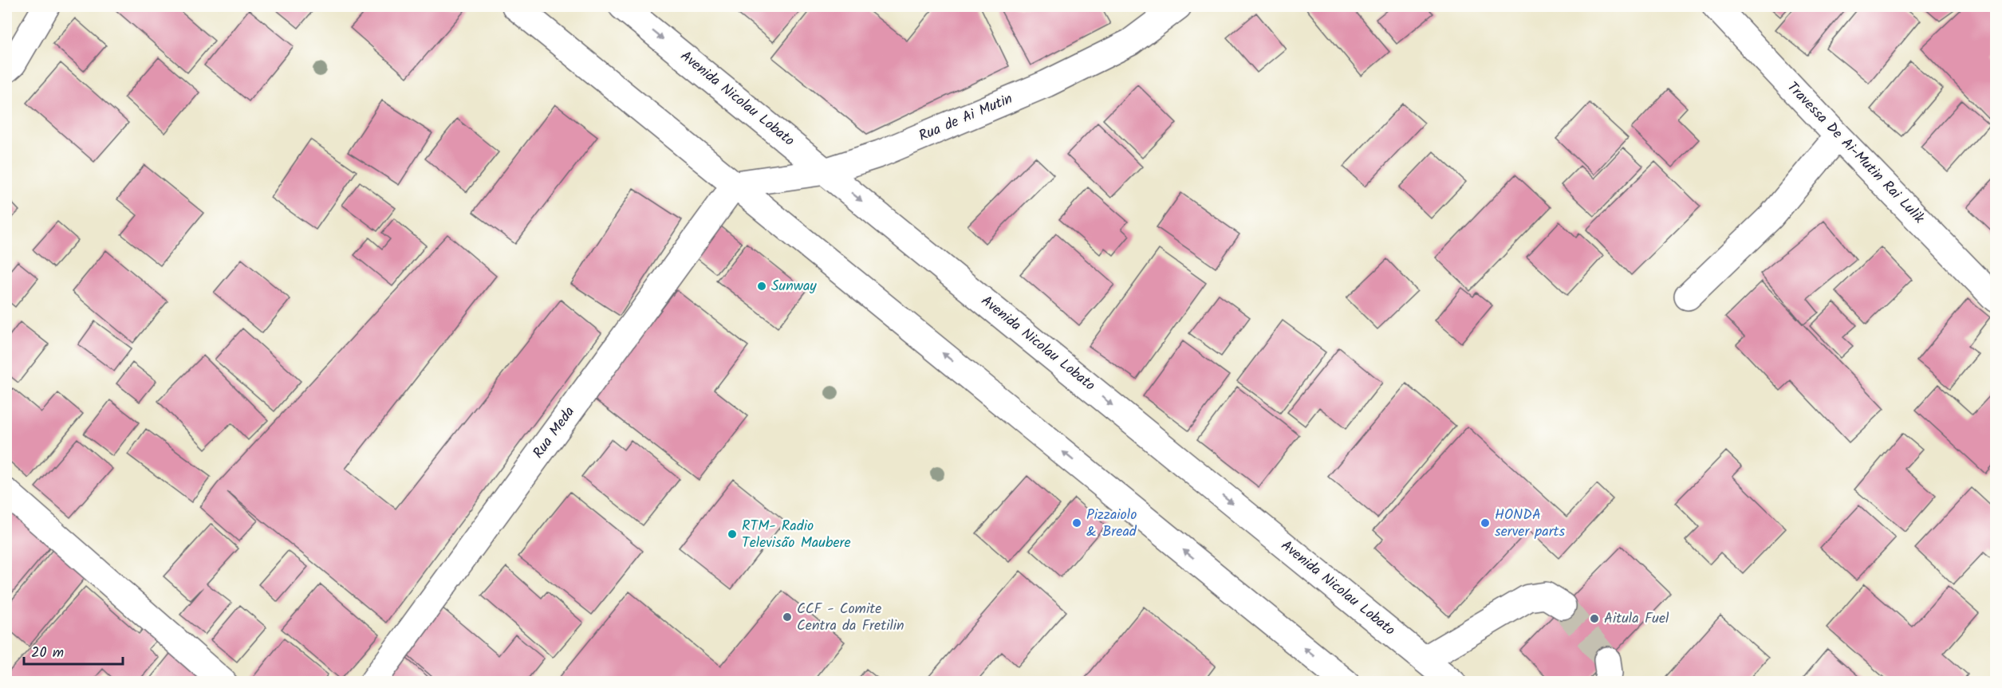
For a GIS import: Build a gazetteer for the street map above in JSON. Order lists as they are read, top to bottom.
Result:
{
  "streets": {
    "main road": [
      "Avenida Nicolau Lobato",
      "Rua de Ai Mutin",
      "Travessa De Ai-Mutin Rai Lulik",
      "Rua Meda"
    ]
  },
  "crossings": [
    ["Avenida Nicolau Lobato", "Rua de Ai Mutin"],
    ["Rua de Ai Mutin", "Rua Meda"]
  ],
  "places": [
    "Sunway",
    "Pizzaiolo & Bread",
    "HONDA server parts",
    "RTM- Radio Televisão Maubere",
    "CCF - Comite Centra da Fretilin",
    "Aitula Fuel"
  ],
  "scale_bar": "20 m"
}
